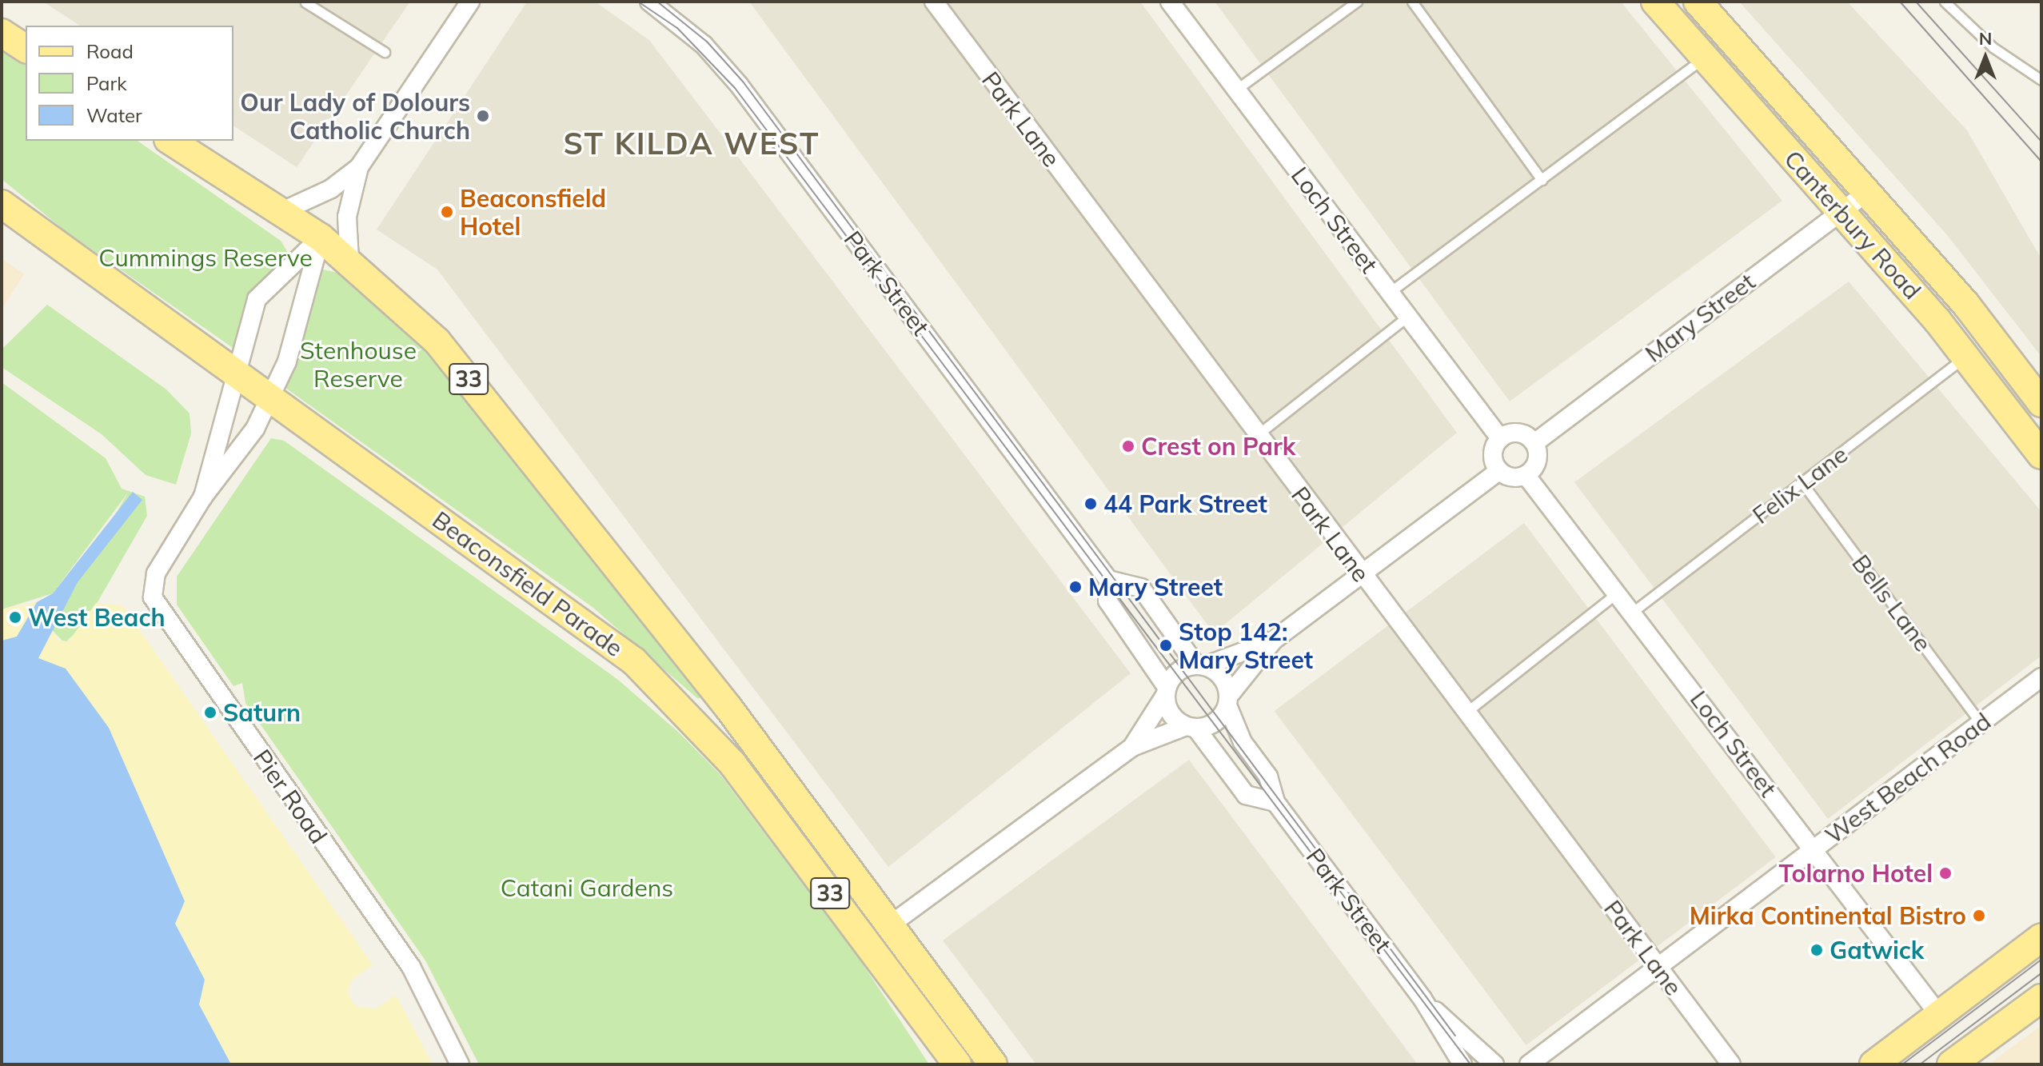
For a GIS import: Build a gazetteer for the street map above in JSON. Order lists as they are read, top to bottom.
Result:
{
  "streets": {
    "main road": ["Canterbury Road", "33", "Beaconsfield Parade"],
    "street": [
      "Park Lane",
      "Loch Street",
      "Park Street",
      "Mary Street",
      "West Beach Road",
      "Pier Road"
    ],
    "lane": ["Felix Lane", "Bells Lane"]
  },
  "crossings": [
    ["Park Lane", "West Beach Road"],
    ["Loch Street", "Mary Street"],
    ["Loch Street", "Felix Lane"],
    ["Loch Street", "West Beach Road"],
    ["Canterbury Road", "Mary Street"],
    ["Canterbury Road", "Felix Lane"],
    ["33", "Pier Road"],
    ["Felix Lane", "Bells Lane"],
    ["Beaconsfield Parade", "Pier Road"],
    ["Bells Lane", "West Beach Road"]
  ],
  "districts": ["ST KILDA WEST"],
  "parks": ["Cummings Reserve", "Stenhouse Reserve", "Catani Gardens"],
  "places": [
    "Our Lady of Dolours Catholic Church",
    "Beaconsfield Hotel",
    "Crest on Park",
    "44 Park Street",
    "Mary Street",
    "West Beach",
    "Stop 142: Mary Street",
    "Saturn",
    "Tolarno Hotel",
    "Mirka Continental Bistro",
    "Gatwick"
  ],
  "legend": ["Road", "Park", "Water"],
  "north": "top"
}
